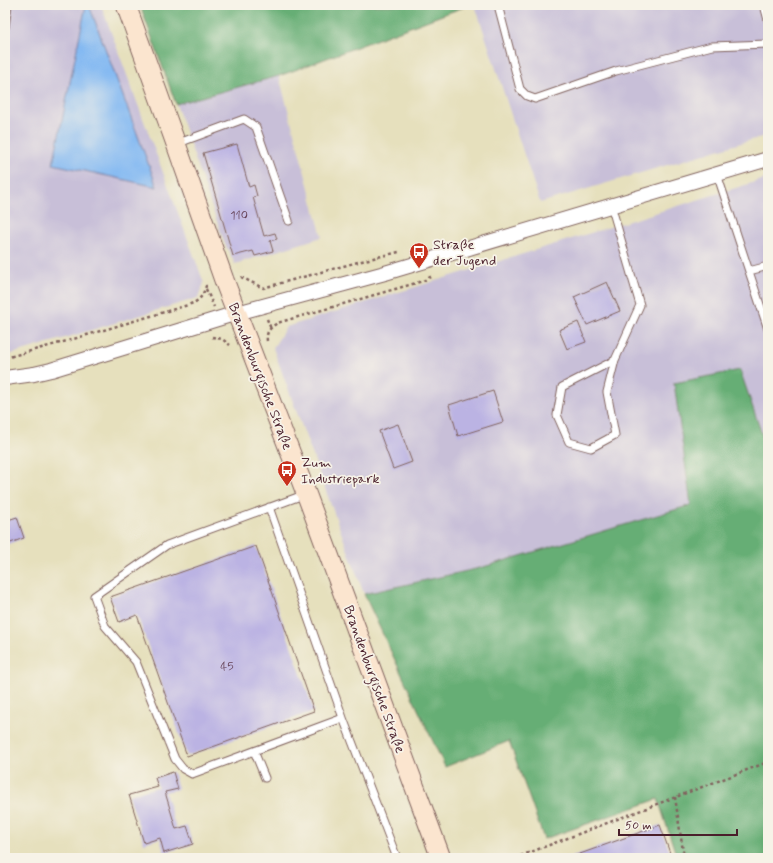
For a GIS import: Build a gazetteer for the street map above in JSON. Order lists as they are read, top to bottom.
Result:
{
  "streets": {
    "street": ["Brandenburgische Straße"]
  },
  "places": {
    "bus stop": ["Straße der Jugend", "Zum Industriepark"]
  },
  "house_numbers": ["110", "45"],
  "scale_bar": "50 m"
}
